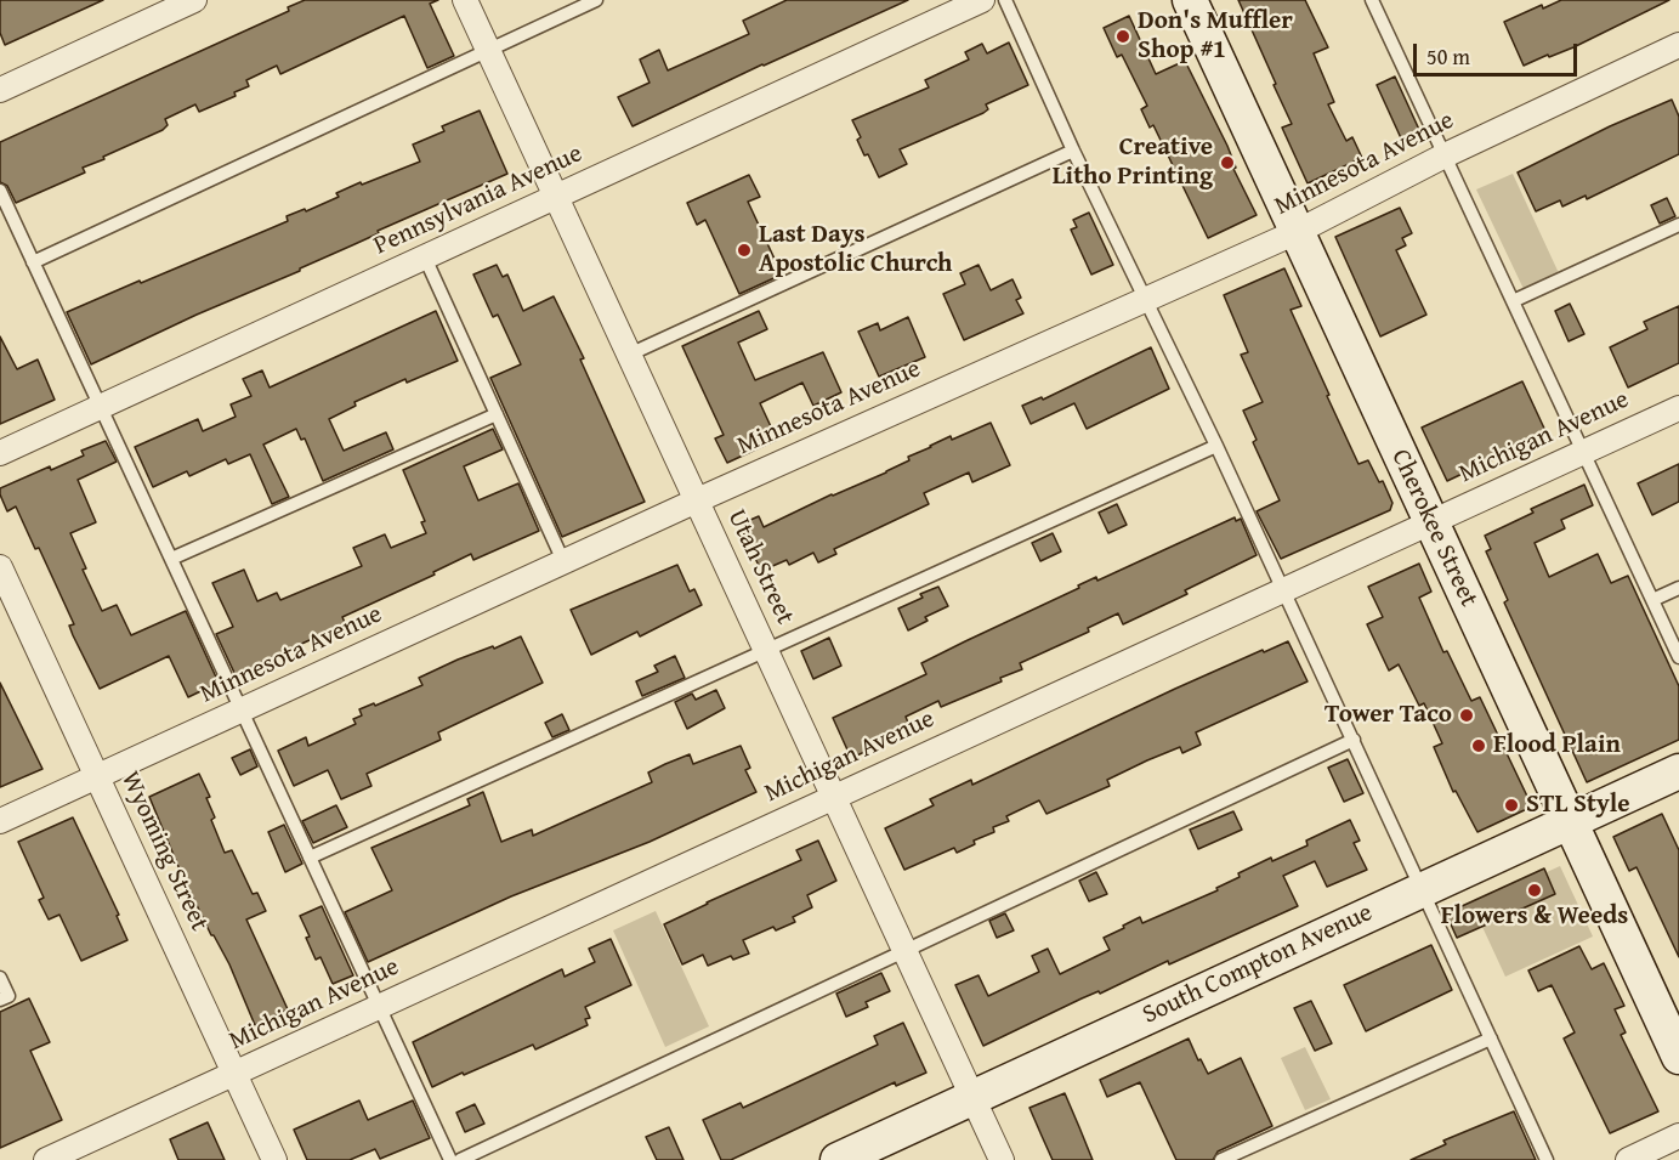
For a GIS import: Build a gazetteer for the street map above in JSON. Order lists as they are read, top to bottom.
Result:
{
  "streets": {
    "street": [
      "Minnesota Avenue",
      "Pennsylvania Avenue",
      "Michigan Avenue",
      "Cherokee Street",
      "Utah Street",
      "Wyoming Street",
      "South Compton Avenue"
    ]
  },
  "crossings": [
    ["Minnesota Avenue", "Cherokee Street"],
    ["Minnesota Avenue", "Utah Street"],
    ["Minnesota Avenue", "Wyoming Street"],
    ["Pennsylvania Avenue", "Utah Street"],
    ["Michigan Avenue", "Cherokee Street"],
    ["Michigan Avenue", "Utah Street"],
    ["Michigan Avenue", "Wyoming Street"],
    ["Cherokee Street", "South Compton Avenue"],
    ["Utah Street", "South Compton Avenue"]
  ],
  "places": [
    "Don's Muffler Shop #1",
    "Creative Litho Printing",
    "Last Days Apostolic Church",
    "Tower Taco",
    "Flood Plain",
    "STL Style",
    "Flowers & Weeds"
  ],
  "scale_bar": "50 m"
}
